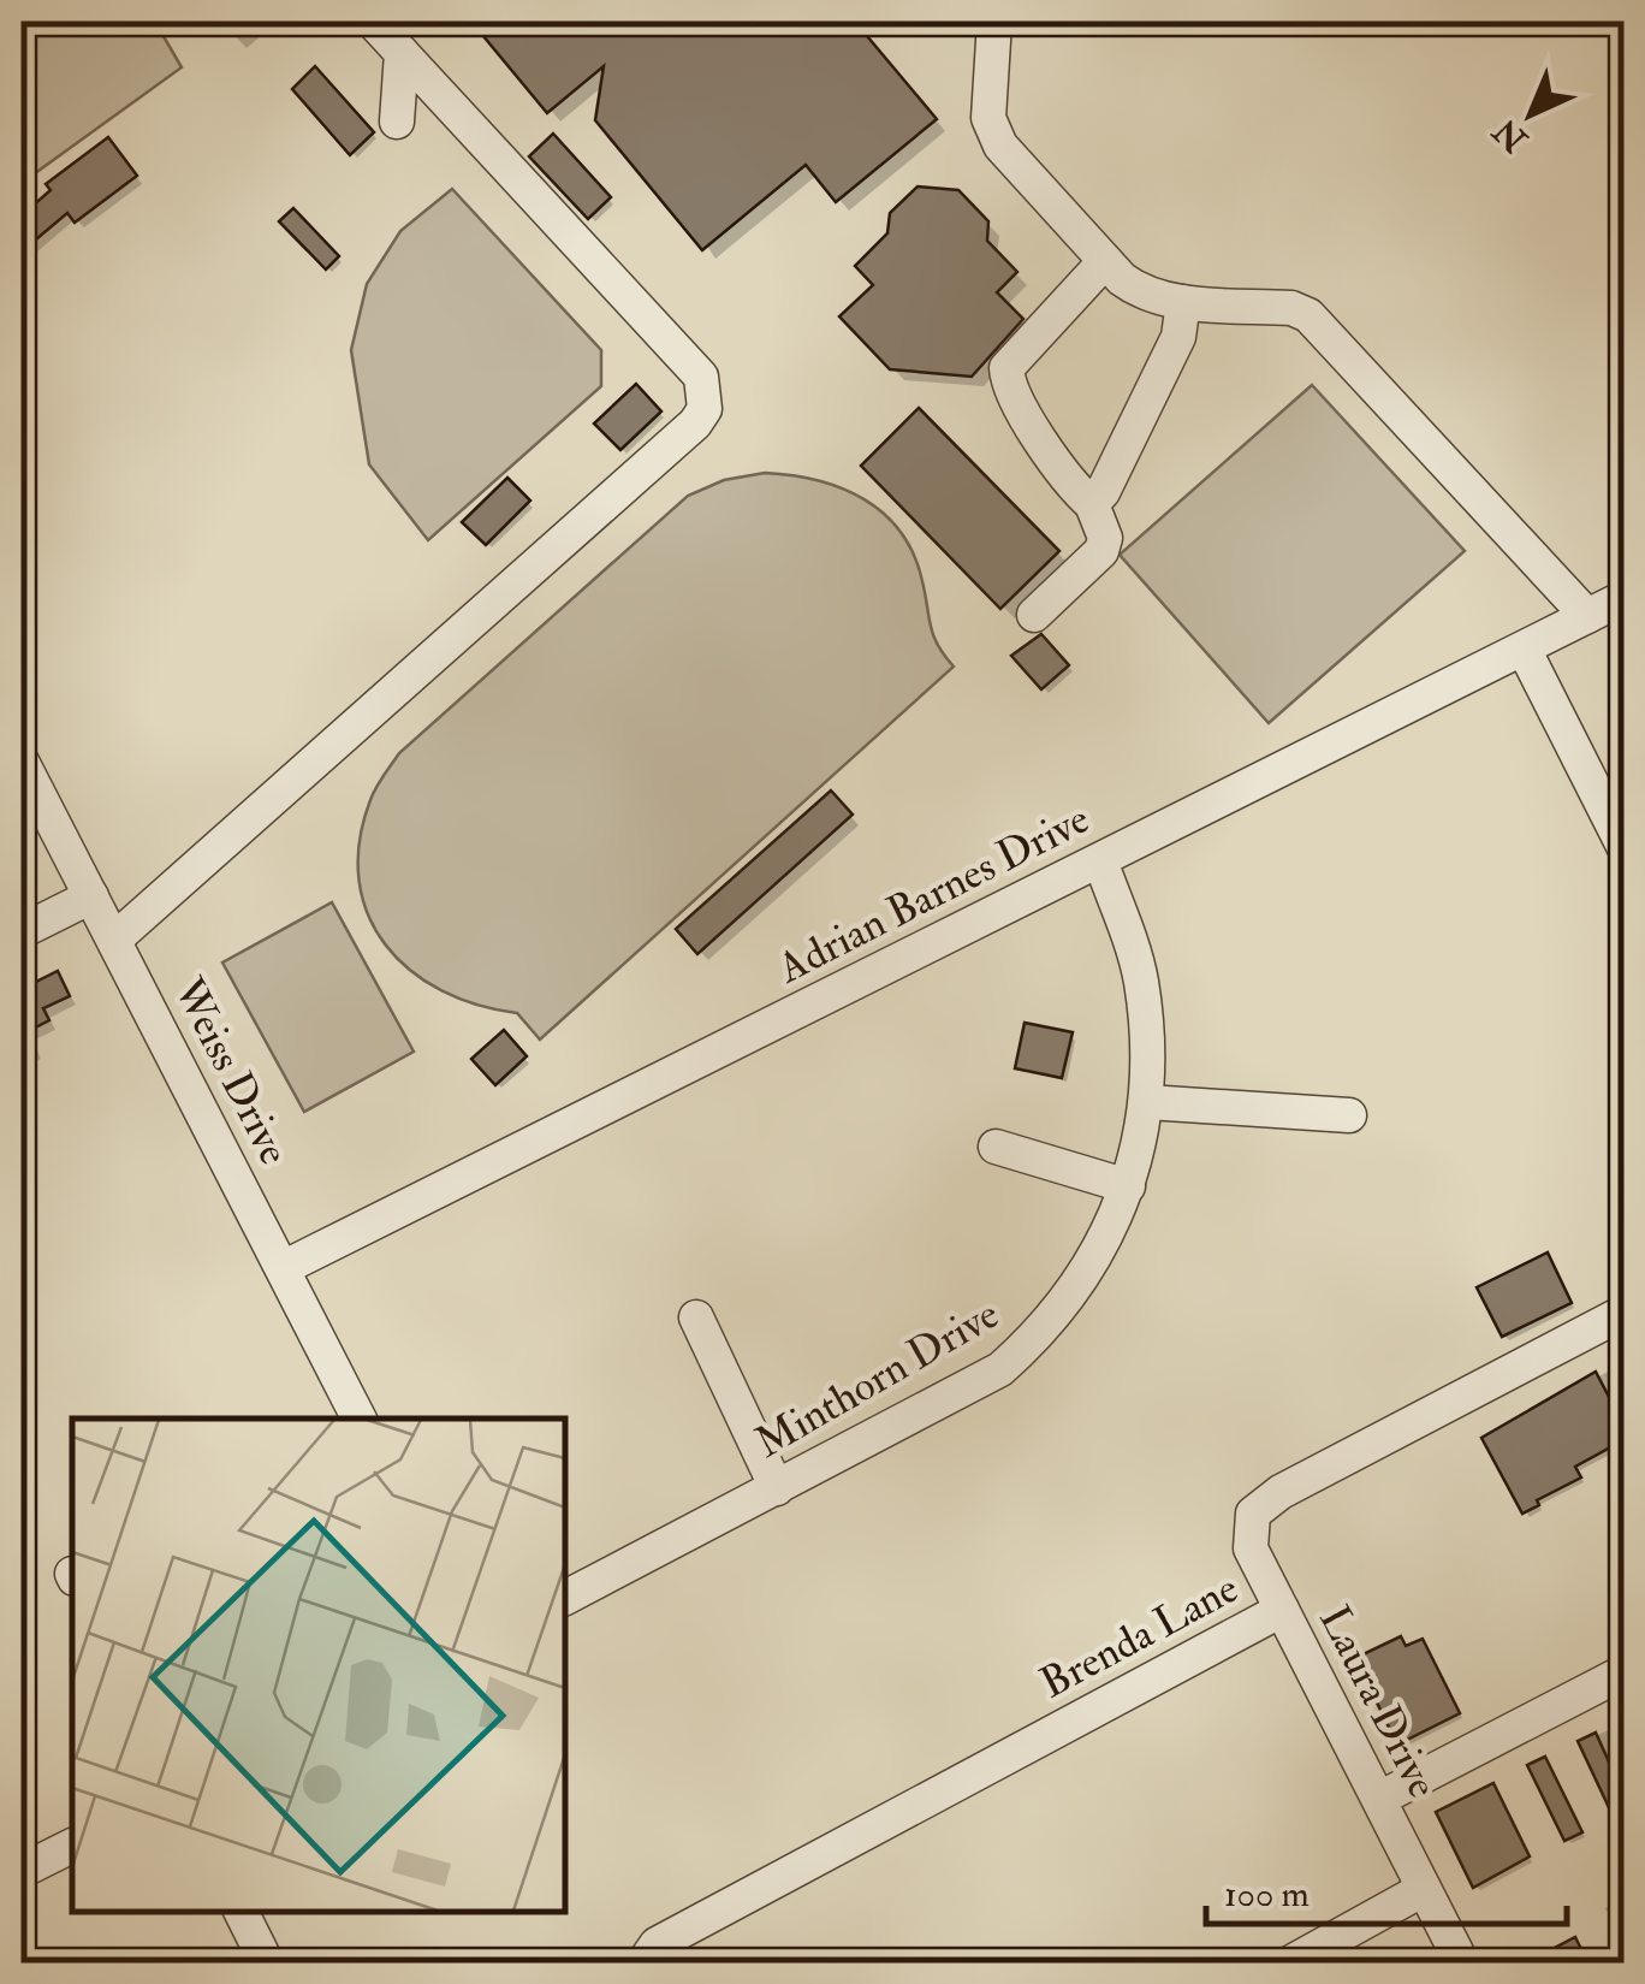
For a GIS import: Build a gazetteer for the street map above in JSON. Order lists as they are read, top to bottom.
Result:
{
  "streets": {
    "street": [
      "Adrian Barnes Drive",
      "Weiss Drive",
      "Minthorn Drive",
      "Brenda Lane",
      "Laura Drive"
    ]
  },
  "crossings": [
    ["Adrian Barnes Drive", "Weiss Drive"],
    ["Adrian Barnes Drive", "Minthorn Drive"],
    ["Brenda Lane", "Laura Drive"]
  ],
  "scale_bar": "100 m",
  "north": "bottom left"
}
